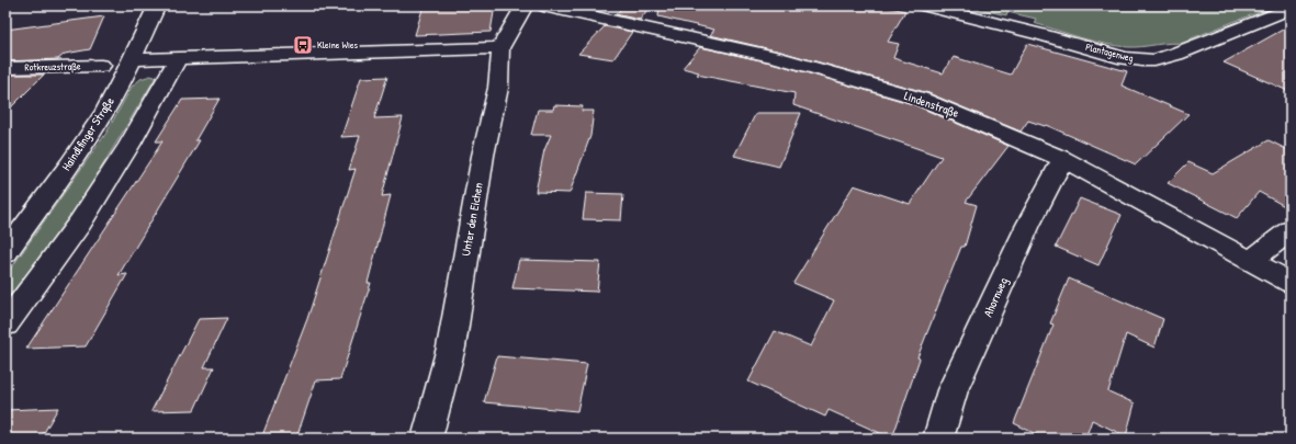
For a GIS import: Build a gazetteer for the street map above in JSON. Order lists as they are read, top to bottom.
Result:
{
  "streets": {
    "street": [
      "Plantagenweg",
      "Rotkreuzstraße",
      "Lindenstraße",
      "Haindlfinger Straße",
      "Unter den Eichen",
      "Ahornweg"
    ]
  },
  "crossings": [
    ["Lindenstraße", "Ahornweg"]
  ],
  "places": {
    "bus stop": ["Kleine Wies"]
  }
}
